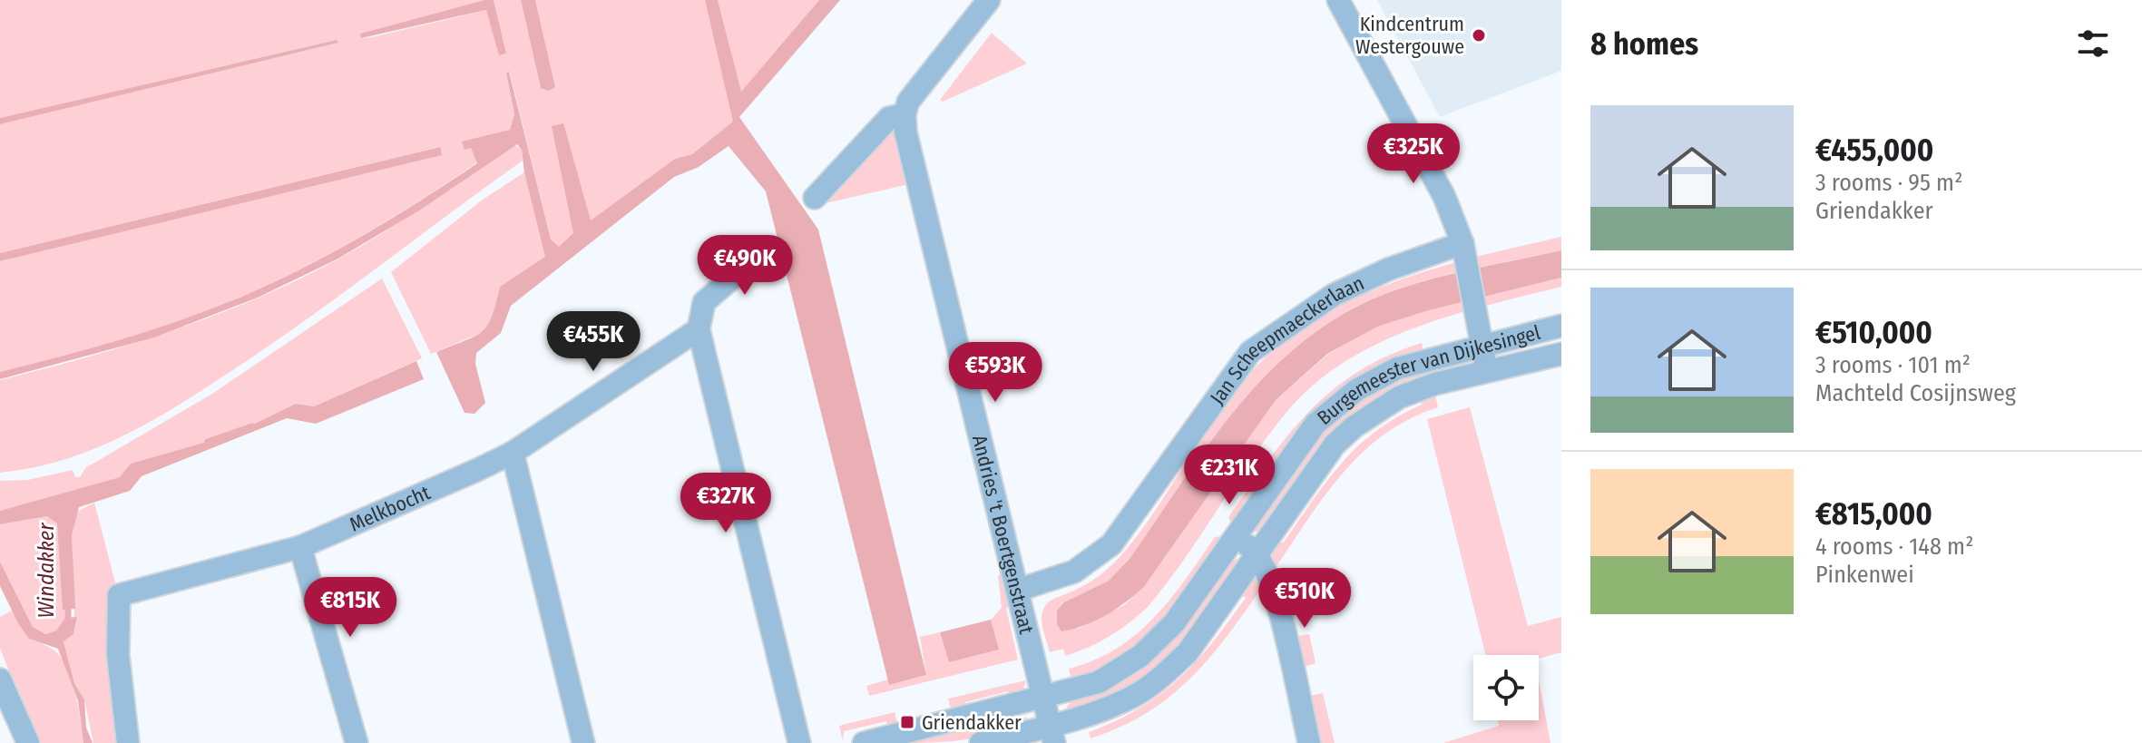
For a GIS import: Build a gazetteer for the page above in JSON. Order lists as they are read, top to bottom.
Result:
{
  "streets": {
    "street": [
      "Jan Scheepmaeckerlaan",
      "Burgemeester van Dijkesingel",
      "Melkbocht",
      "Andries 't Boertgenstraat"
    ]
  },
  "crossings": [
    ["Jan Scheepmaeckerlaan", "Andries 't Boertgenstraat"],
    ["Burgemeester van Dijkesingel", "Andries 't Boertgenstraat"]
  ],
  "water": ["Windakker"],
  "places": {
    "other": ["Kindcentrum Westergouwe"],
    "transit": ["Griendakker"]
  },
  "page": {
    "heading": "8 homes",
    "list": [
      {
        "name": "€455,000",
        "note": "3 rooms · 95 m² · Griendakker"
      },
      {
        "name": "€510,000",
        "note": "3 rooms · 101 m² · Machteld Cosijnsweg"
      },
      {
        "name": "€815,000",
        "note": "4 rooms · 148 m² · Pinkenwei"
      }
    ],
    "price": [
      "€325K",
      "€490K",
      "€455K",
      "€593K",
      "€231K",
      "€327K",
      "€510K",
      "€815K"
    ]
  }
}
